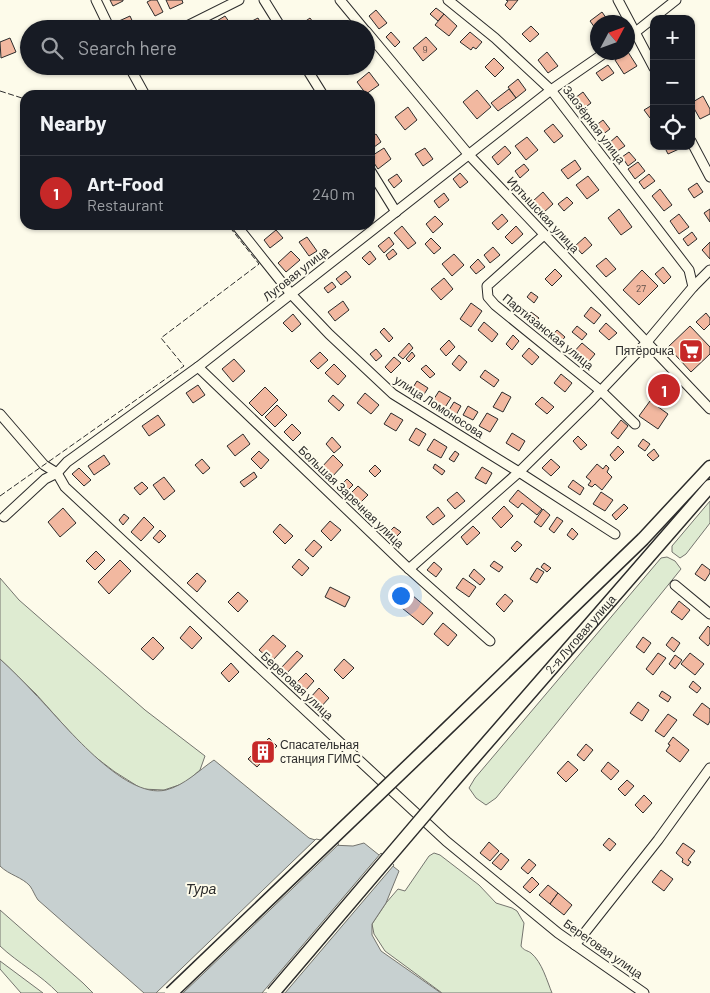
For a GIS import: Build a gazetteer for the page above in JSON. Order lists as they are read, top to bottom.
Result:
{
  "streets": {
    "main road": ["2-я Луговая улица"],
    "street": [
      "Заозёрная улица",
      "Иртышская улица",
      "Луговая улица",
      "Партизанская улица",
      "улица Ломоносова",
      "Большая Заречная улица",
      "Береговая улица"
    ]
  },
  "crossings": [
    ["Заозёрная улица", "Луговая улица"],
    ["Иртышская улица", "Луговая улица"],
    ["Иртышская улица", "Партизанская улица"],
    ["Луговая улица", "улица Ломоносова"],
    ["Луговая улица", "Большая Заречная улица"],
    ["Луговая улица", "Береговая улица"]
  ],
  "water": ["Тура"],
  "places": {
    "supermarket": ["Пятёрочка"],
    "building": ["Спасательная станция ГИМС"]
  },
  "house_numbers": ["9", "27"],
  "north": "top right",
  "page": {
    "map_buttons": ["+", "−"],
    "search": "Search here",
    "heading": "Nearby",
    "list": [
      {
        "mark": "1",
        "name": "Art-Food",
        "note": "Restaurant",
        "value": "240 m"
      }
    ],
    "pins": "1"
  }
}
